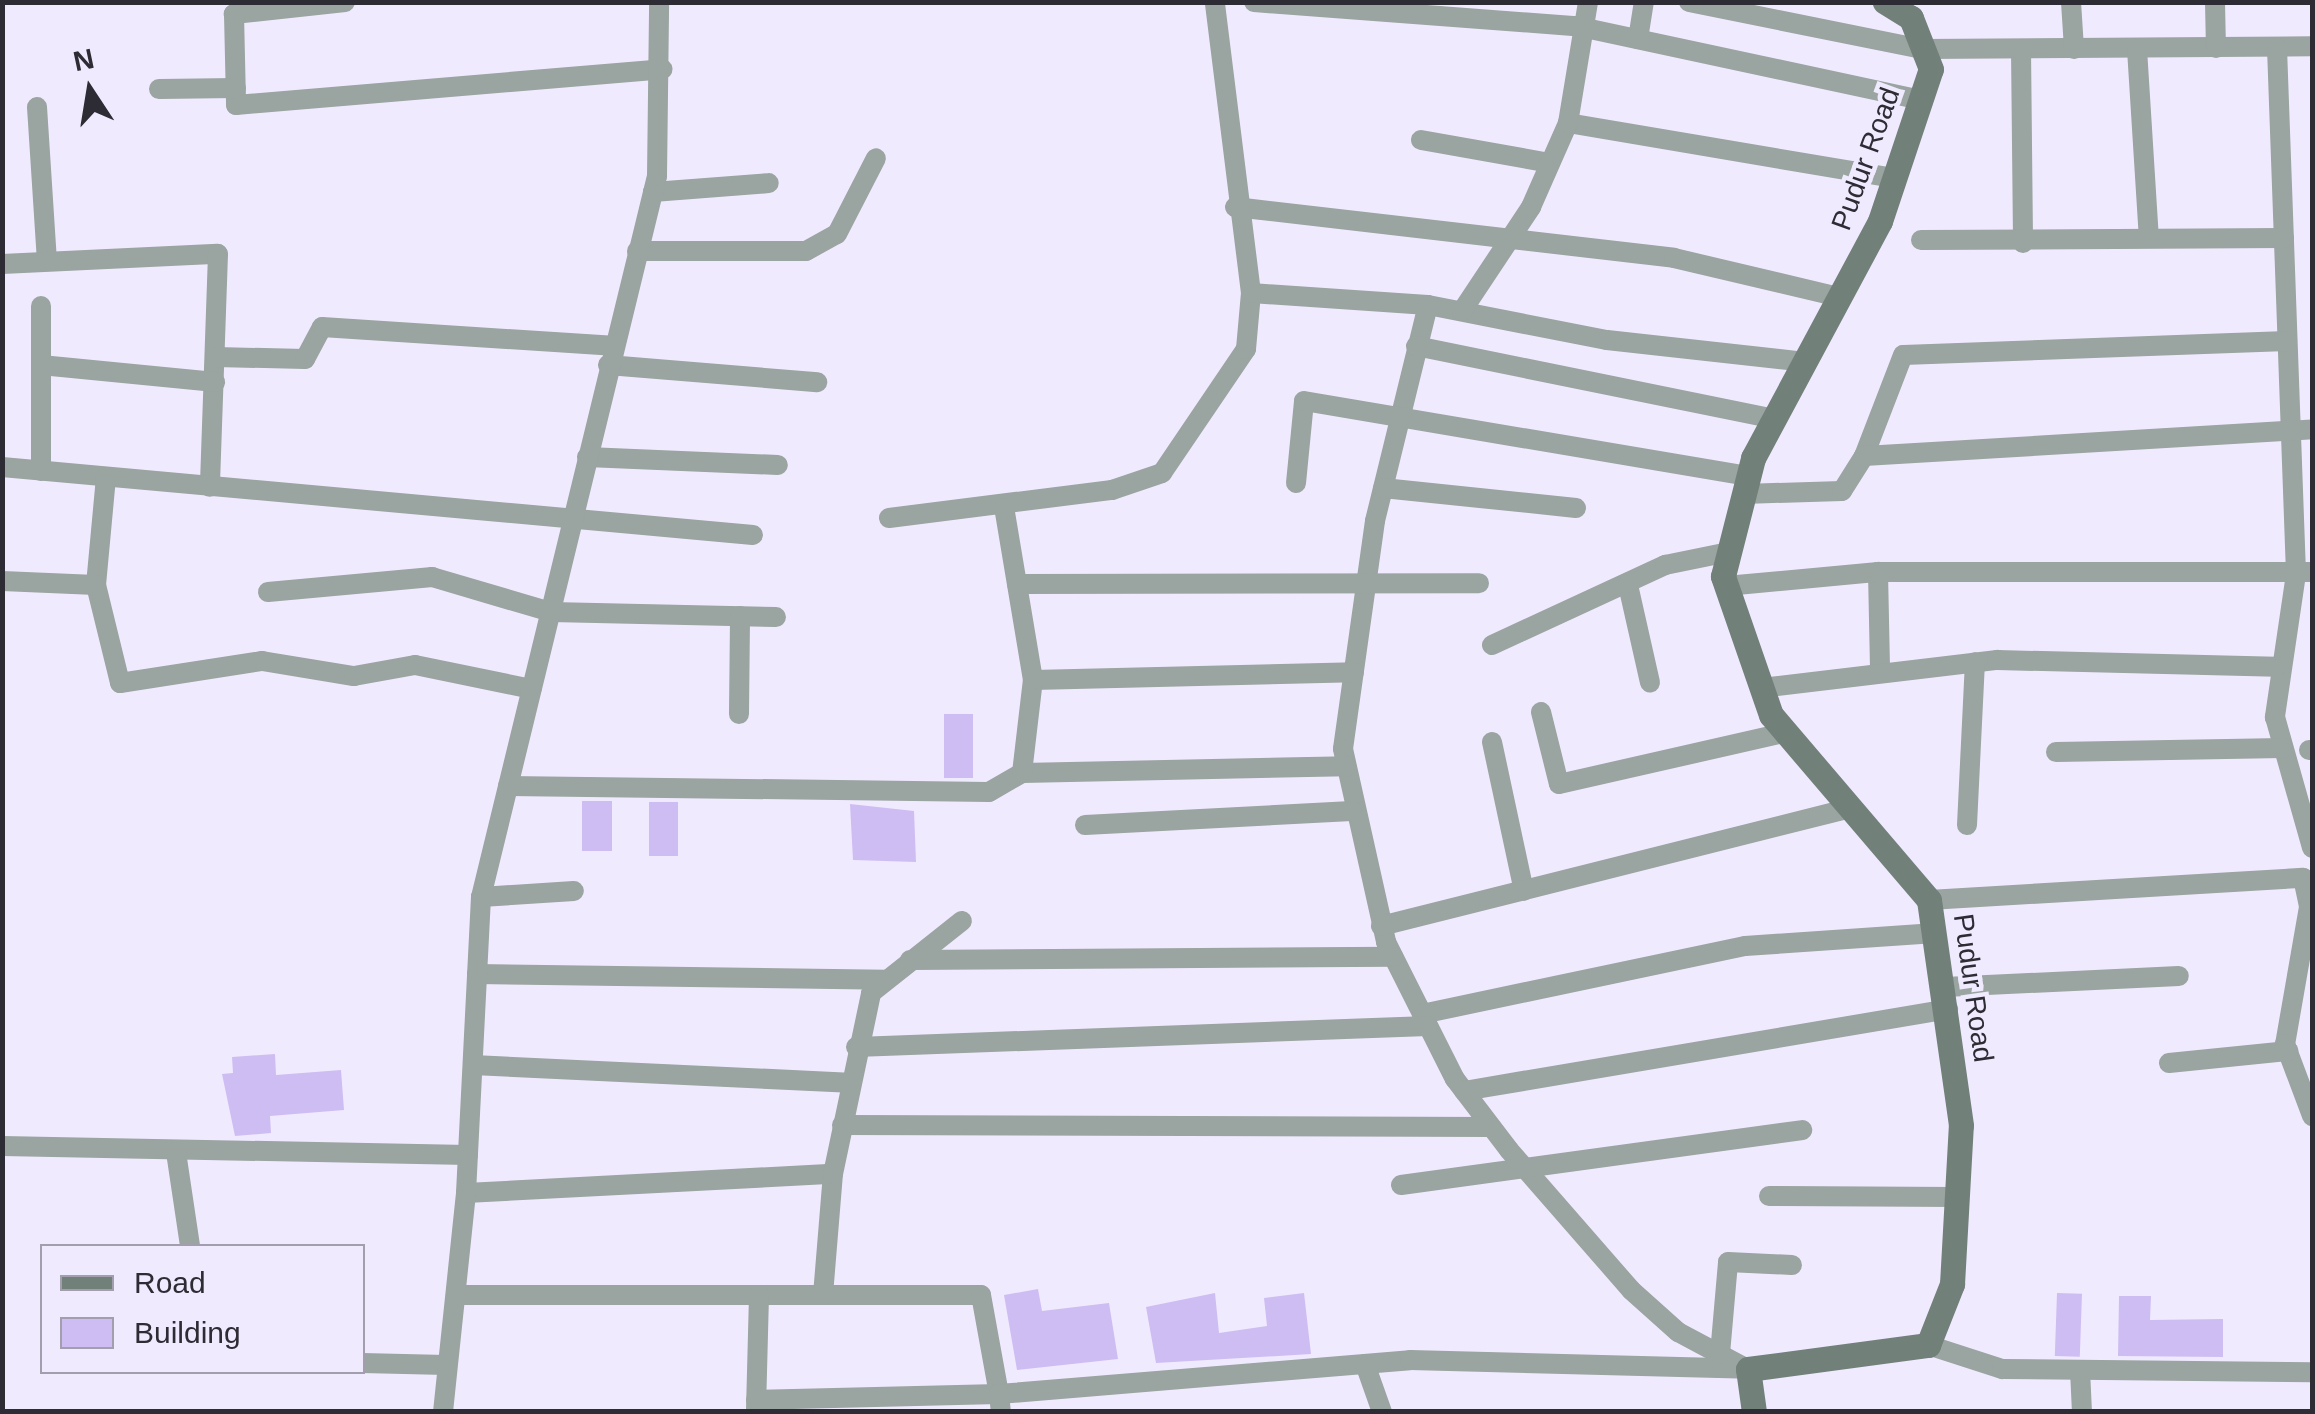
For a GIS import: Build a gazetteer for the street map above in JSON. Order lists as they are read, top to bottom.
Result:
{
  "streets": {
    "street": ["Pudur Road"]
  },
  "legend": ["Road", "Building"],
  "north": "top"
}
